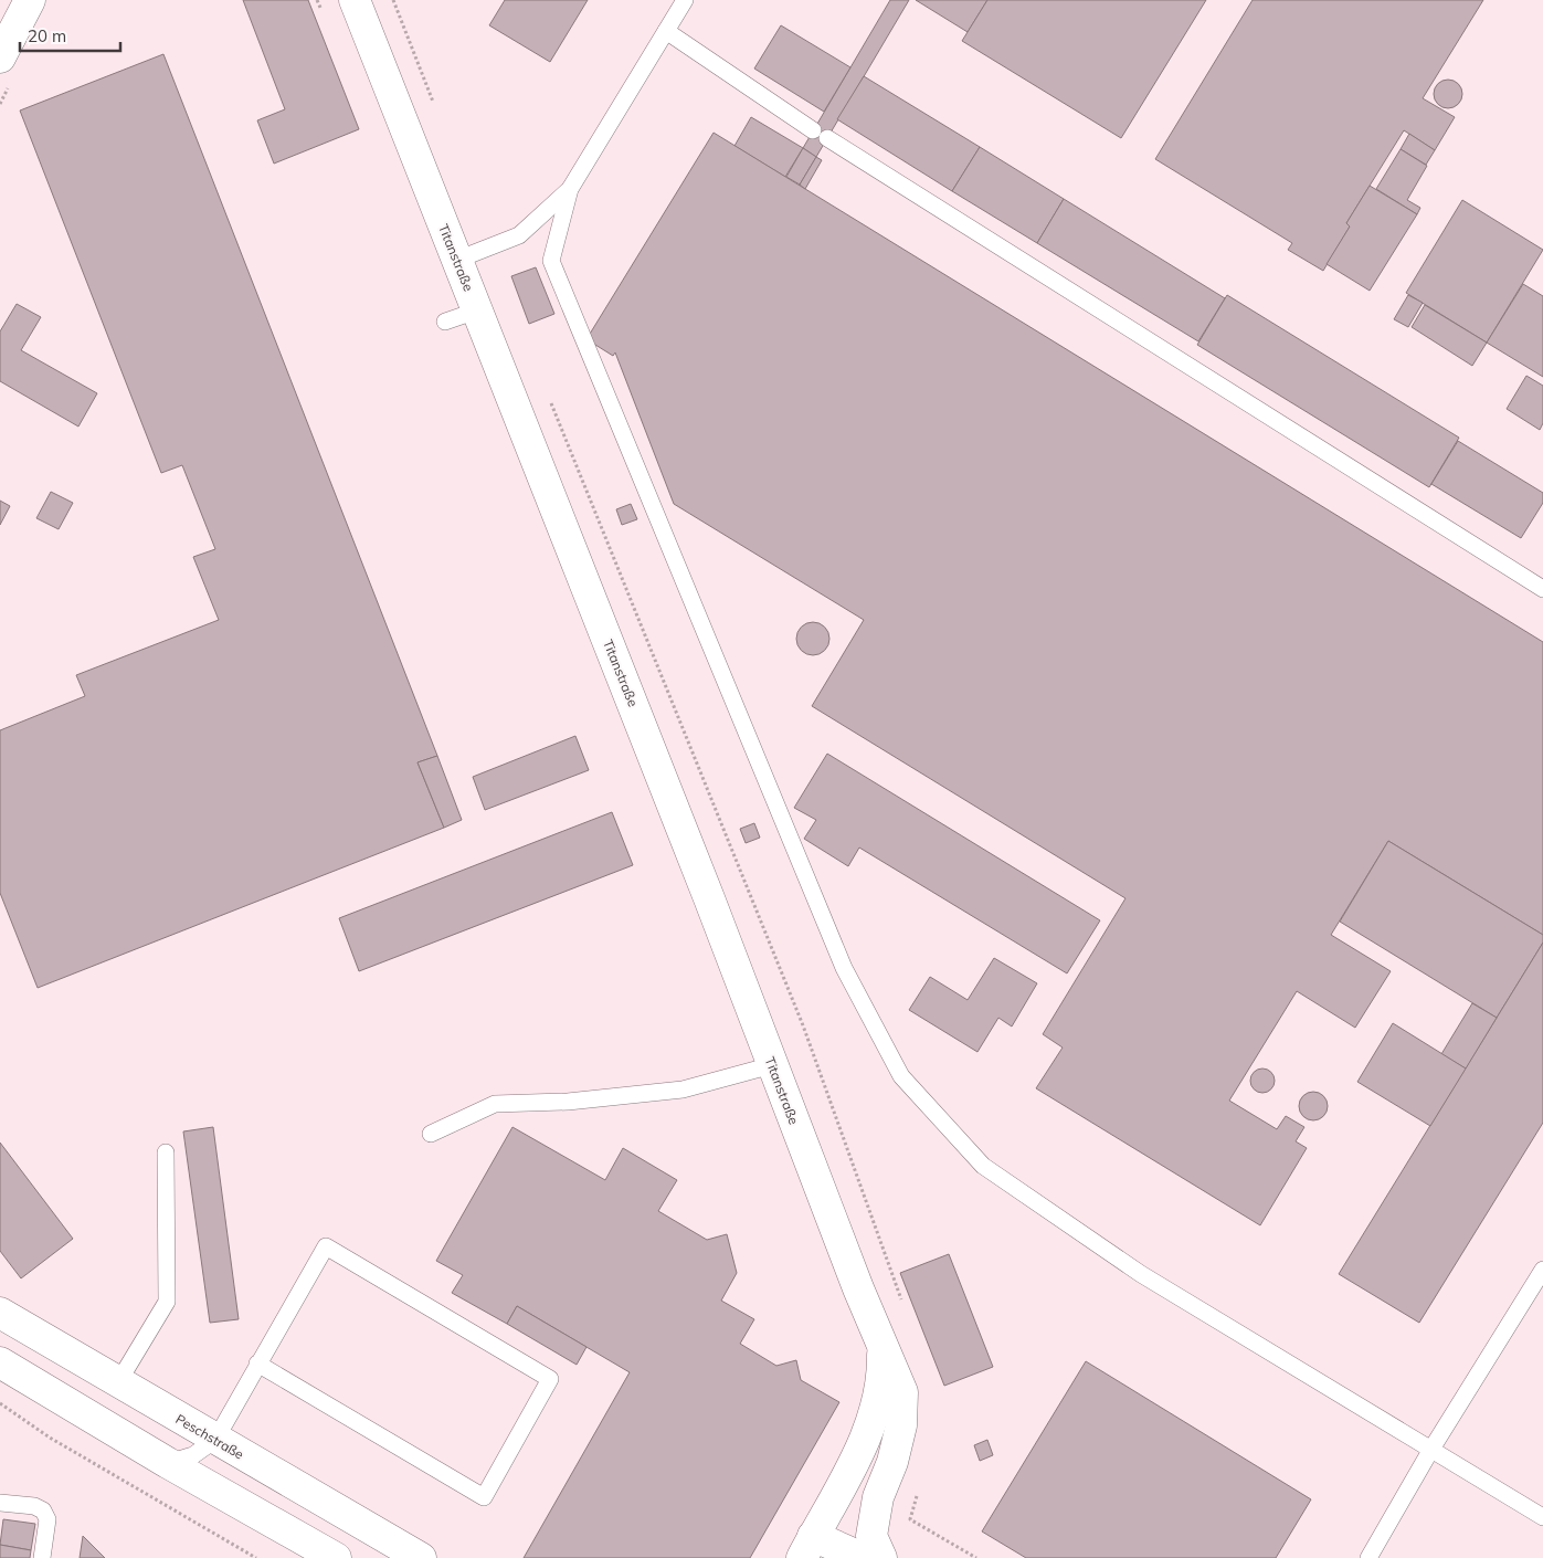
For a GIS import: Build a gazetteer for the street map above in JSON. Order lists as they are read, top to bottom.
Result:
{
  "streets": {
    "street": ["Titanstraße", "Peschstraße"]
  },
  "scale_bar": "20 m"
}
